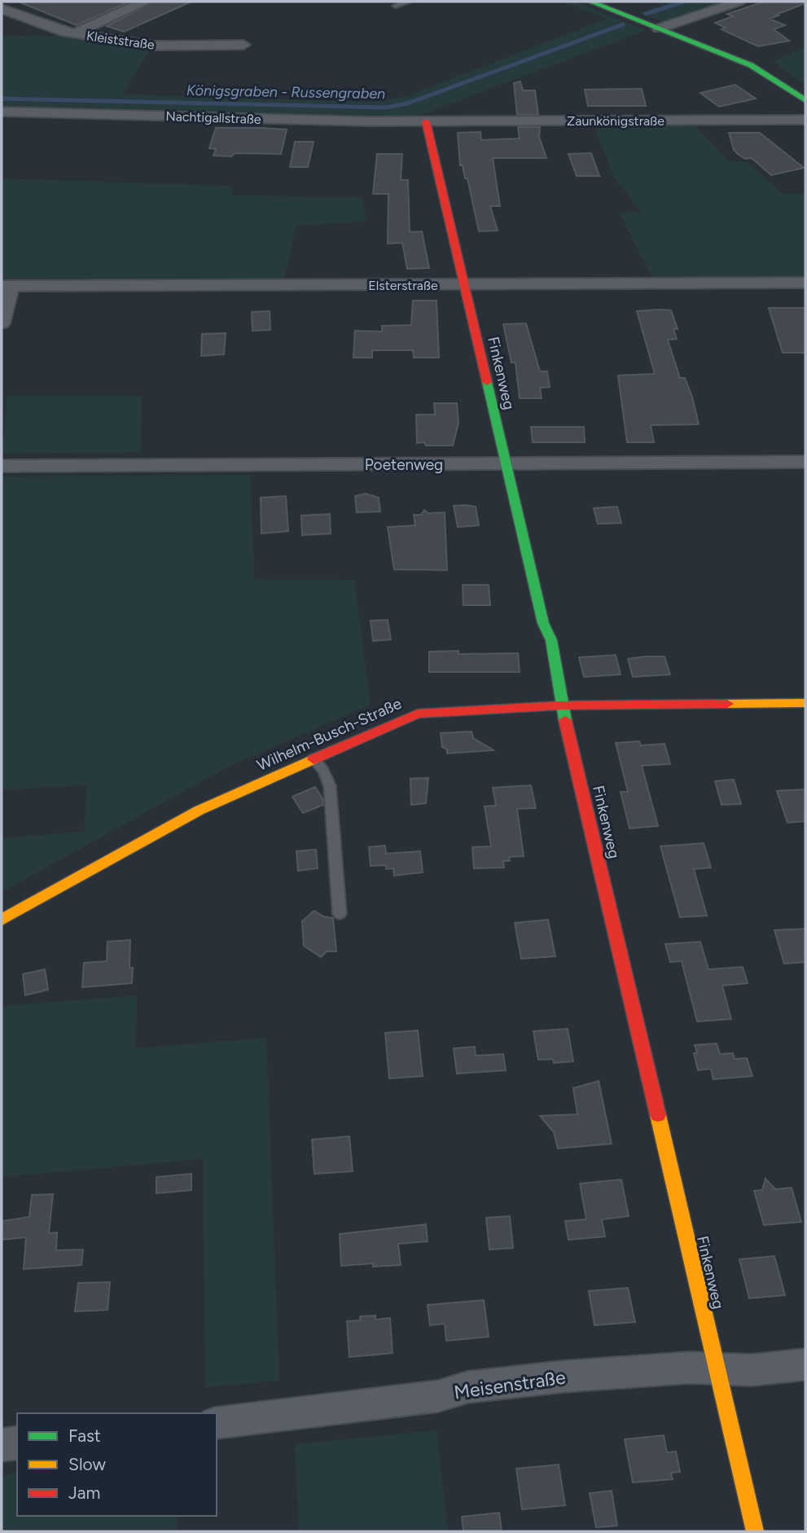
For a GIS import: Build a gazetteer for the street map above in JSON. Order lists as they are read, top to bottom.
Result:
{
  "streets": {
    "street": [
      "Kleiststraße",
      "Nachtigallstraße",
      "Zaunkönigstraße",
      "Elsterstraße",
      "Finkenweg",
      "Poetenweg",
      "Wilhelm-Busch-Straße",
      "Meisenstraße"
    ]
  },
  "crossings": [
    ["Nachtigallstraße", "Zaunkönigstraße"],
    ["Nachtigallstraße", "Finkenweg"],
    ["Zaunkönigstraße", "Finkenweg"],
    ["Elsterstraße", "Finkenweg"],
    ["Finkenweg", "Poetenweg"],
    ["Finkenweg", "Wilhelm-Busch-Straße"],
    ["Finkenweg", "Meisenstraße"]
  ],
  "water": ["Königsgraben - Russengraben"],
  "legend": ["Fast", "Slow", "Jam"]
}
